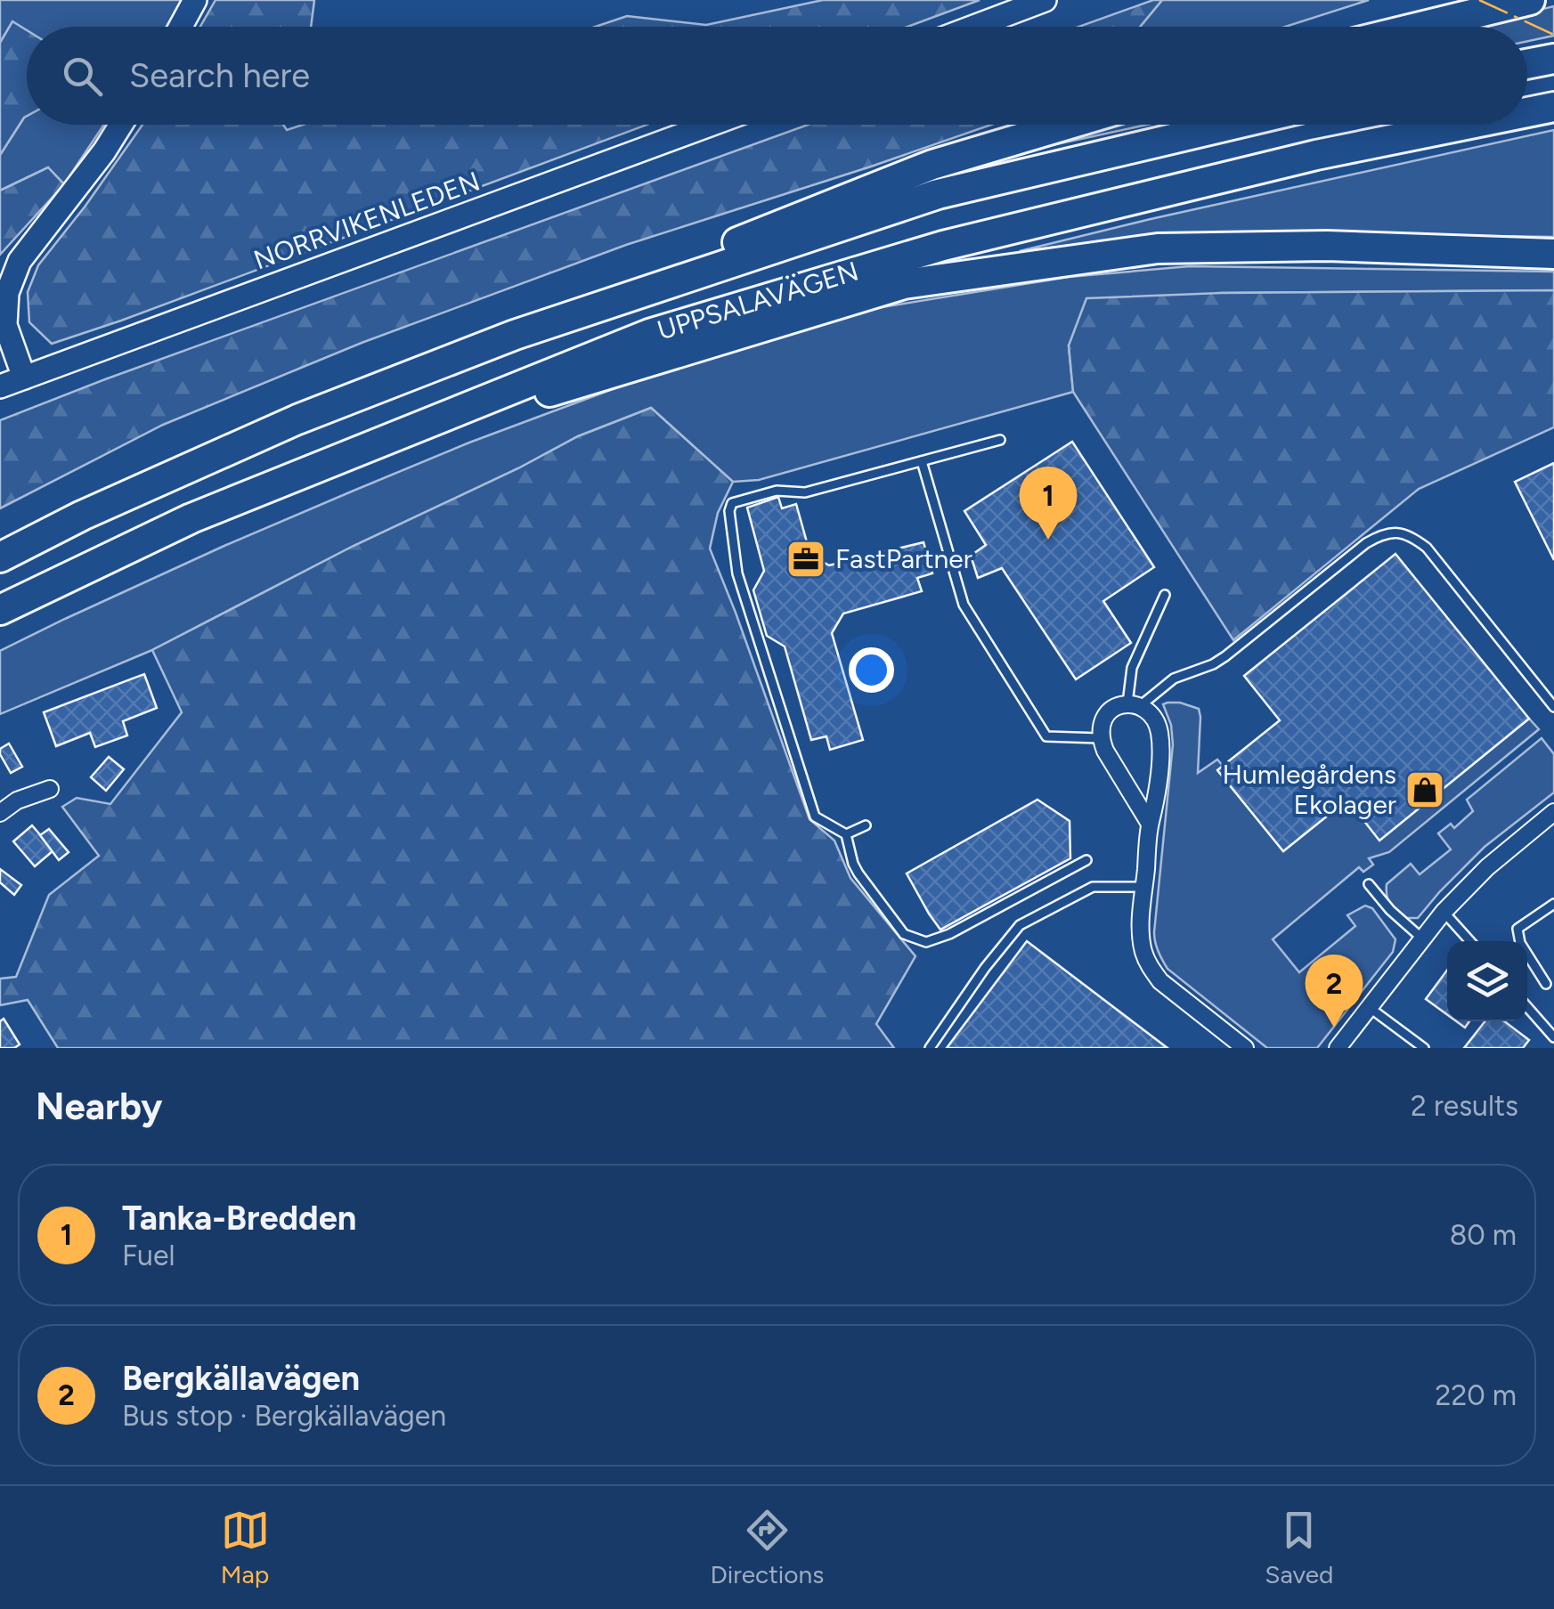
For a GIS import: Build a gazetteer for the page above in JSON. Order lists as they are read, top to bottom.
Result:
{
  "streets": {
    "highway": ["UPPSALAVÄGEN"],
    "main road": ["NORRVIKENLEDEN"]
  },
  "places": {
    "office": ["FastPartner"],
    "shop": ["Humlegårdens Ekolager"]
  },
  "page": {
    "search": "Search here",
    "pins": ["1", "2"],
    "heading": ["Nearby", "2 results"],
    "list": [
      {
        "mark": "1",
        "name": "Tanka-Bredden",
        "note": "Fuel",
        "value": "80 m"
      },
      {
        "mark": "2",
        "name": "Bergkällavägen",
        "note": "Bus stop · Bergkällavägen",
        "value": "220 m"
      }
    ],
    "nav": ["Map", "Directions", "Saved"]
  }
}
